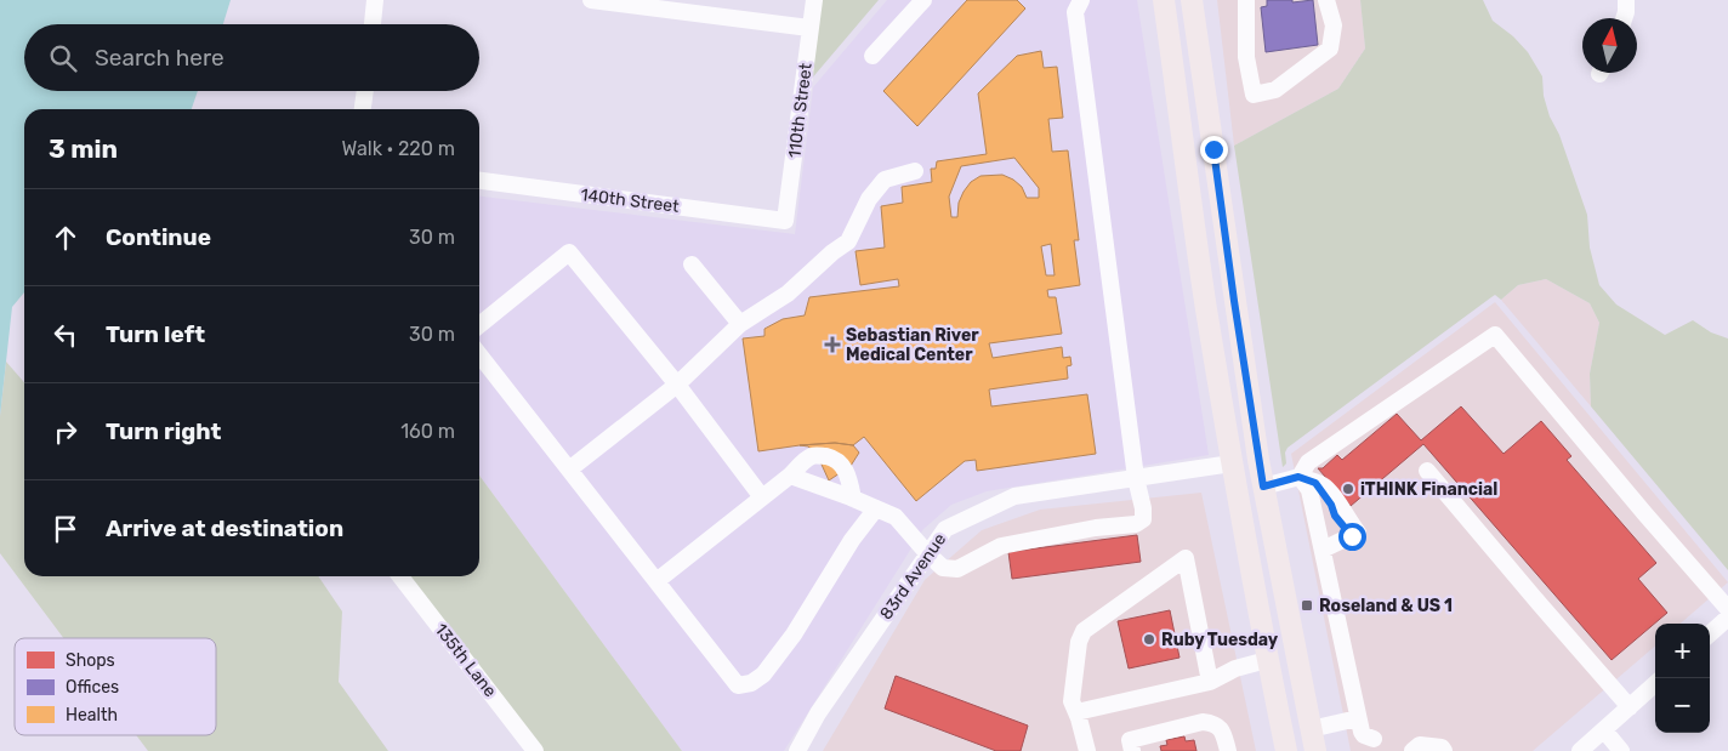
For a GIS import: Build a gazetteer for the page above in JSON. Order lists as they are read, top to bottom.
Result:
{
  "streets": {
    "street": [
      "110th Street",
      "140th Street",
      "83rd Avenue",
      "135th Lane"
    ]
  },
  "crossings": [
    ["110th Street", "140th Street"]
  ],
  "places": {
    "health": ["Sebastian River Medical Center"],
    "other": ["iTHINK Financial", "Ruby Tuesday"],
    "transit": ["Roseland & US 1"]
  },
  "legend": ["Shops", "Offices", "Health"],
  "north": "top",
  "page": {
    "search": "Search here",
    "heading": ["3 min", "Walk · 220 m"],
    "list": [
      ["Continue", "30 m"],
      ["Turn left", "30 m"],
      ["Turn right", "160 m"],
      "Arrive at destination"
    ],
    "map_buttons": ["+", "−"]
  }
}
